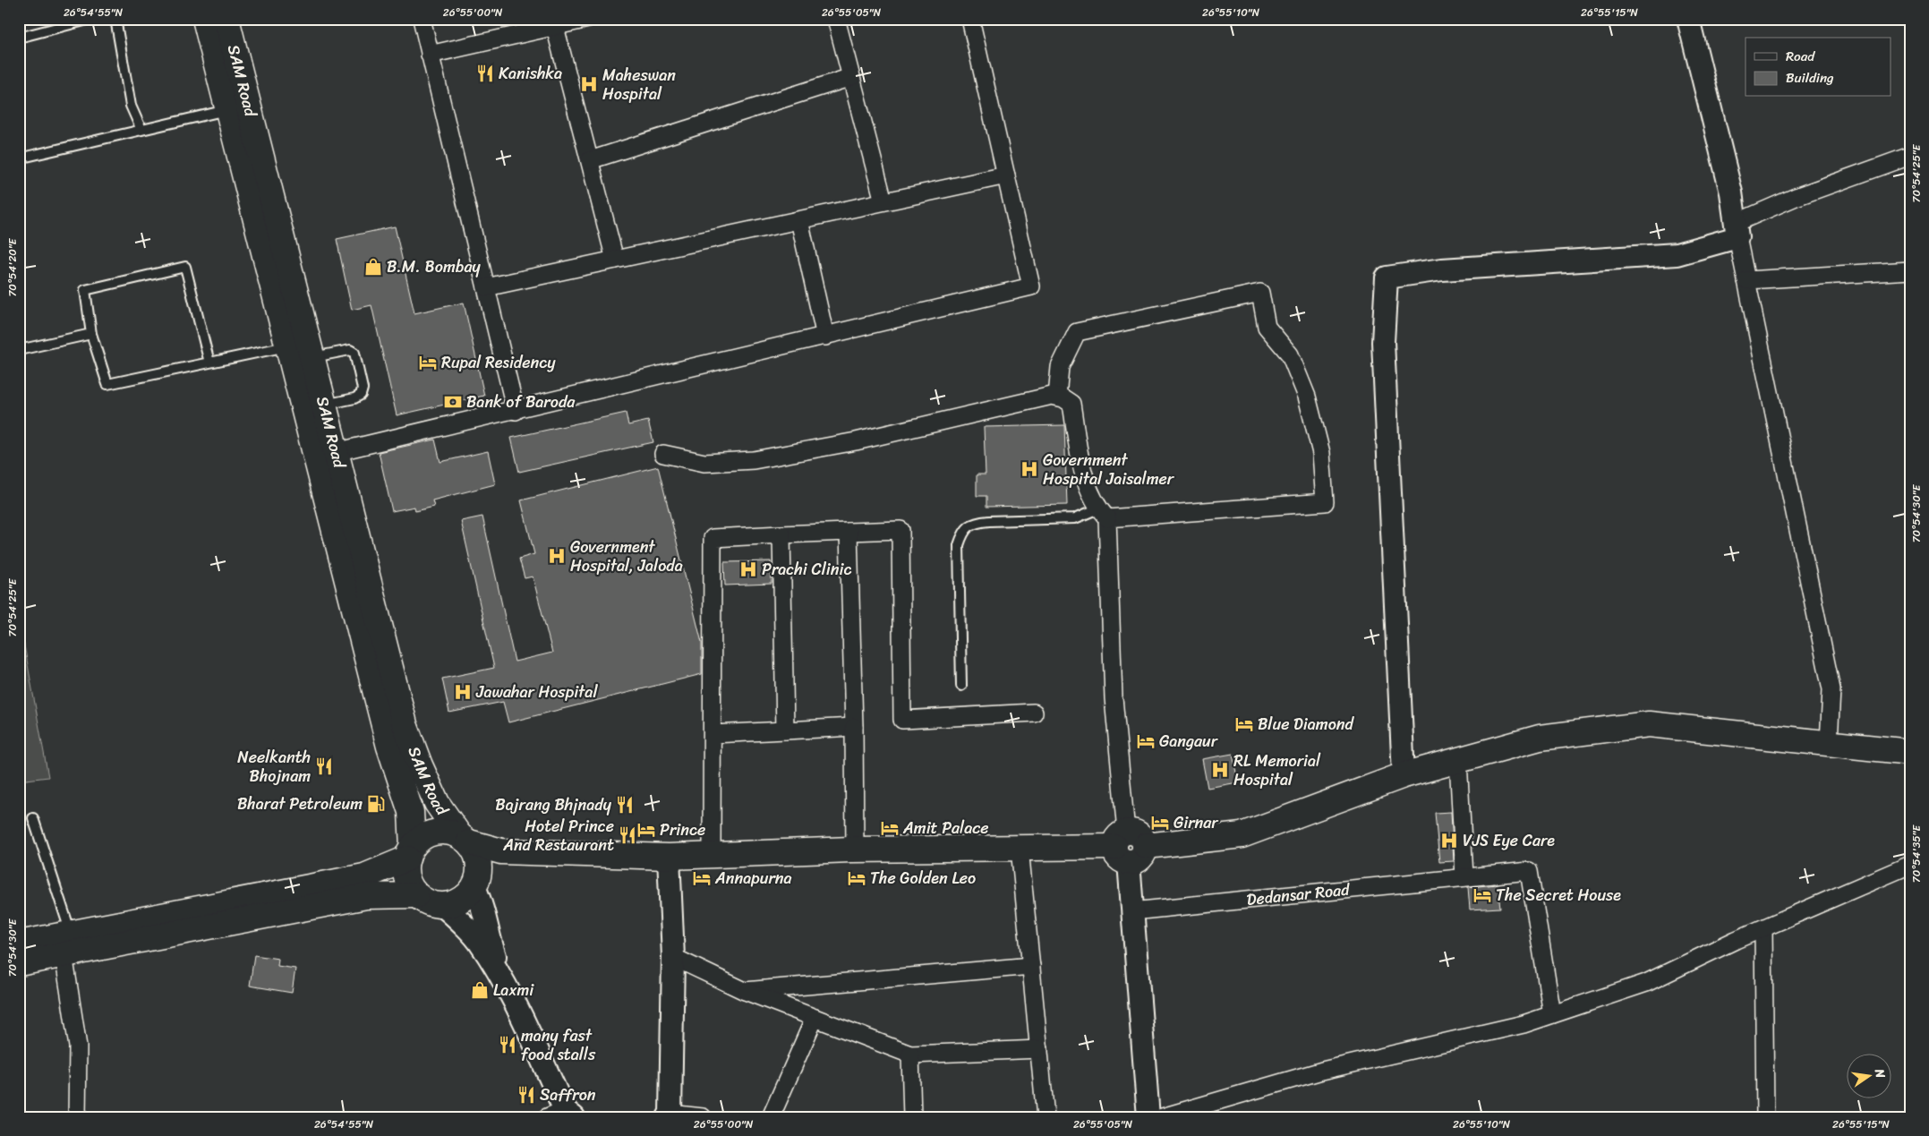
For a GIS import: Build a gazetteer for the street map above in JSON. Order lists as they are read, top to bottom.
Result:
{
  "streets": {
    "main road": ["SAM Road"],
    "street": ["Dedansar Road"]
  },
  "places": {
    "restaurant": [
      "Kanishka",
      "Neelkanth Bhojnam",
      "Bajrang Bhjnady",
      "Hotel Prince And Restaurant",
      "many fast food stalls",
      "Saffron"
    ],
    "hospital": [
      "Maheswan Hospital",
      "Government Hospital Jaisalmer",
      "Government Hospital, Jaloda",
      "Prachi Clinic",
      "Jawahar Hospital",
      "RL Memorial Hospital",
      "VJS Eye Care"
    ],
    "shop": ["B.M. Bombay", "Laxmi"],
    "hotel": [
      "Rupal Residency",
      "Blue Diamond",
      "Gangaur",
      "Girnar",
      "Amit Palace",
      "Prince",
      "Annapurna",
      "The Golden Leo",
      "The Secret House"
    ],
    "bank": ["Bank of Baroda"],
    "fuel station": ["Bharat Petroleum"]
  },
  "legend": ["Road", "Building"],
  "north": "right",
  "coordinates": [
    "26°54'55\"N",
    "26°55'00\"N",
    "26°55'05\"N",
    "26°55'10\"N",
    "26°55'15\"N",
    "70°54'25\"E",
    "70°54'20\"E",
    "70°54'30\"E",
    "70°54'35\"E"
  ]
}
